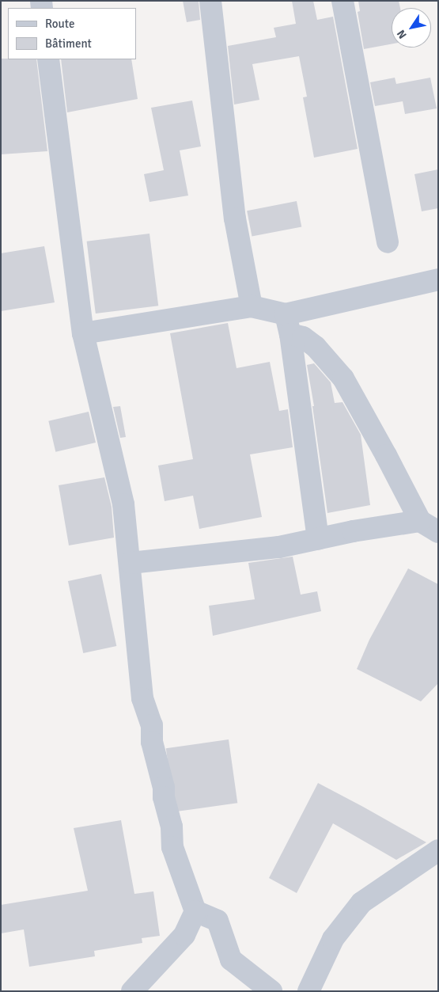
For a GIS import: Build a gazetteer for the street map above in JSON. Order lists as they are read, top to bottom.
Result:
{
  "legend": ["Route", "Bâtiment"],
  "north": "bottom left"
}
